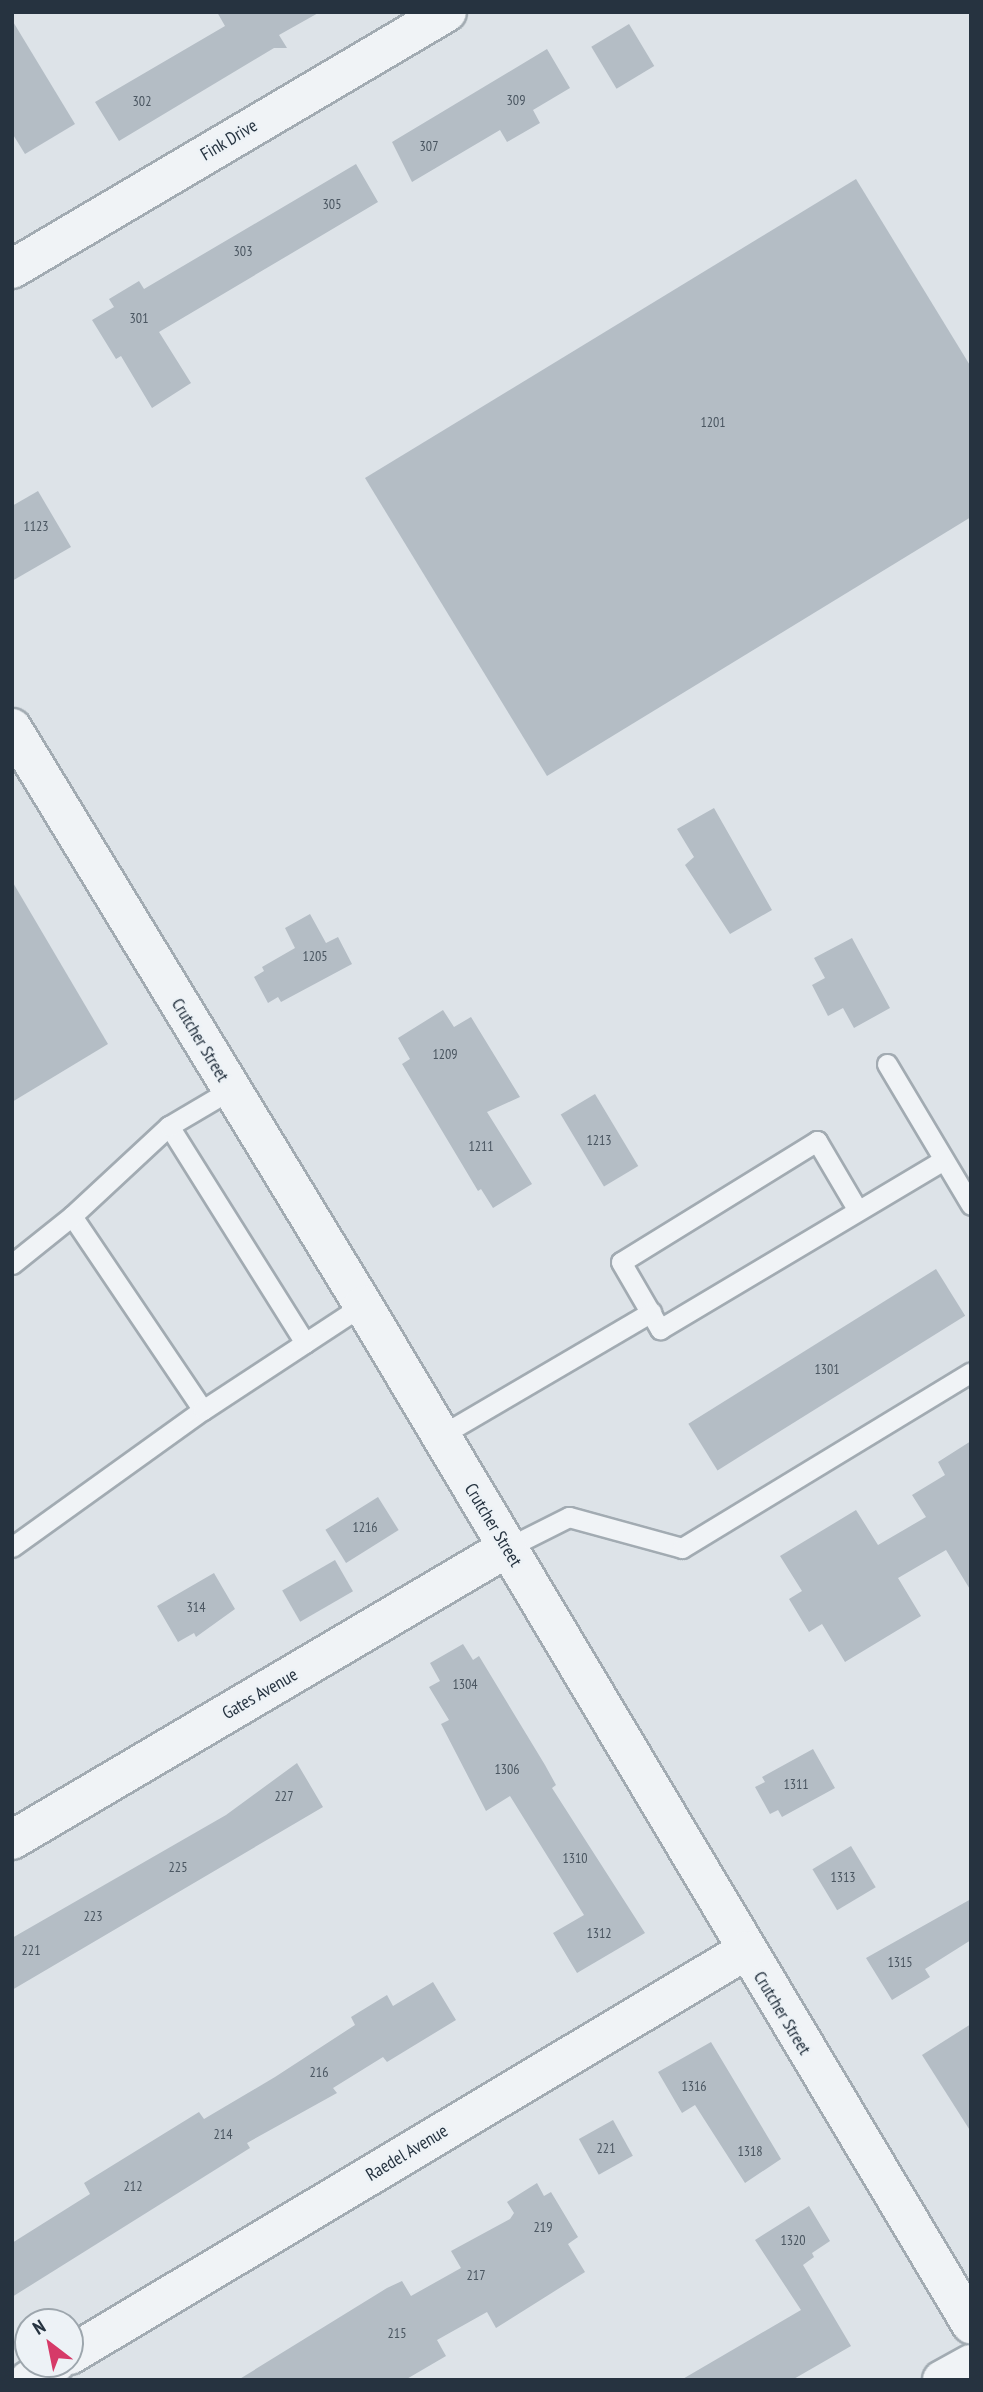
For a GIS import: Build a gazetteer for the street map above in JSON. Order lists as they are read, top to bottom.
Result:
{
  "streets": {
    "street": [
      "Fink Drive",
      "Crutcher Street",
      "Gates Avenue",
      "Raedel Avenue"
    ]
  },
  "crossings": [
    ["Crutcher Street", "Gates Avenue"],
    ["Crutcher Street", "Raedel Avenue"]
  ],
  "house_numbers": [
    "309",
    "302",
    "307",
    "305",
    "303",
    "301",
    "1201",
    "1123",
    "1205",
    "1209",
    "1213",
    "1211",
    "1301",
    "1216",
    "314",
    "1304",
    "1306",
    "1311",
    "227",
    "1310",
    "225",
    "1313",
    "223",
    "1312",
    "221",
    "1315",
    "216",
    "1316",
    "214",
    "221",
    "1318",
    "212",
    "219",
    "1320",
    "217",
    "215"
  ],
  "north": "top left"
}
